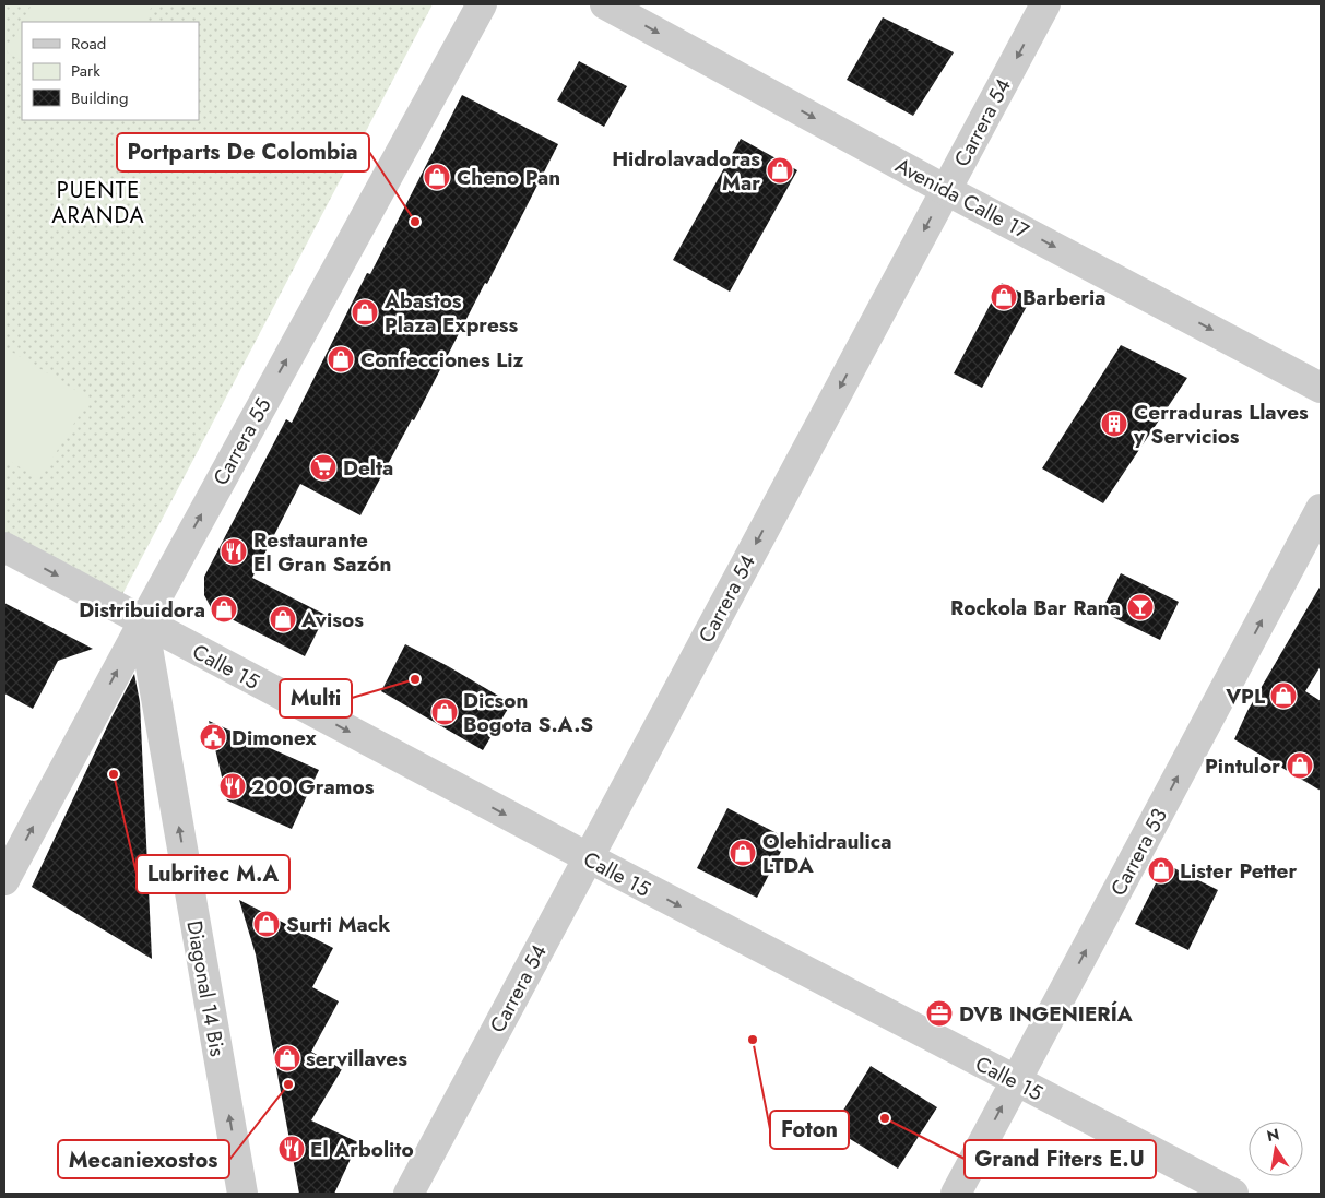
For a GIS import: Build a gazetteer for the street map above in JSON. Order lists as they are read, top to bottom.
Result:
{
  "streets": {
    "street": [
      "Carrera 54",
      "Avenida Calle 17",
      "Carrera 55",
      "Calle 15",
      "Carrera 53",
      "Diagonal 14 Bis"
    ]
  },
  "crossings": [
    ["Carrera 54", "Avenida Calle 17"],
    ["Carrera 54", "Calle 15"],
    ["Carrera 55", "Calle 15"],
    ["Carrera 55", "Diagonal 14 Bis"],
    ["Calle 15", "Carrera 53"],
    ["Calle 15", "Diagonal 14 Bis"]
  ],
  "one_way": [
    "Carrera 54",
    "Avenida Calle 17",
    "Carrera 55",
    "Calle 15",
    "Carrera 53",
    "Diagonal 14 Bis"
  ],
  "districts": ["PUENTE ARANDA"],
  "places": {
    "shop": [
      "Hidrolavadoras Mar",
      "Cheno Pan",
      "Barberia",
      "Abastos Plaza Express",
      "Confecciones Liz",
      "Distribuidora",
      "Avisos",
      "VPL",
      "Dicson Bogota S.A.S",
      "Pintulor",
      "Olehidraulica LTDA",
      "Lister Petter",
      "Surti Mack",
      "servillaves"
    ],
    "other": [
      "Portparts De Colombia",
      "Multi",
      "Lubritec M.A",
      "Foton",
      "Mecaniexostos",
      "Grand Fiters E.U"
    ],
    "building": ["Cerraduras Llaves y Servicios"],
    "supermarket": ["Delta"],
    "restaurant": ["Restaurante El Gran Sazón", "200 Gramos", "El Arbolito"],
    "bar": ["Rockola Bar Rana"],
    "public building": ["Dimonex"],
    "office": ["DVB INGENIERÍA"]
  },
  "legend": ["Road", "Park", "Building"],
  "north": "top"
}
